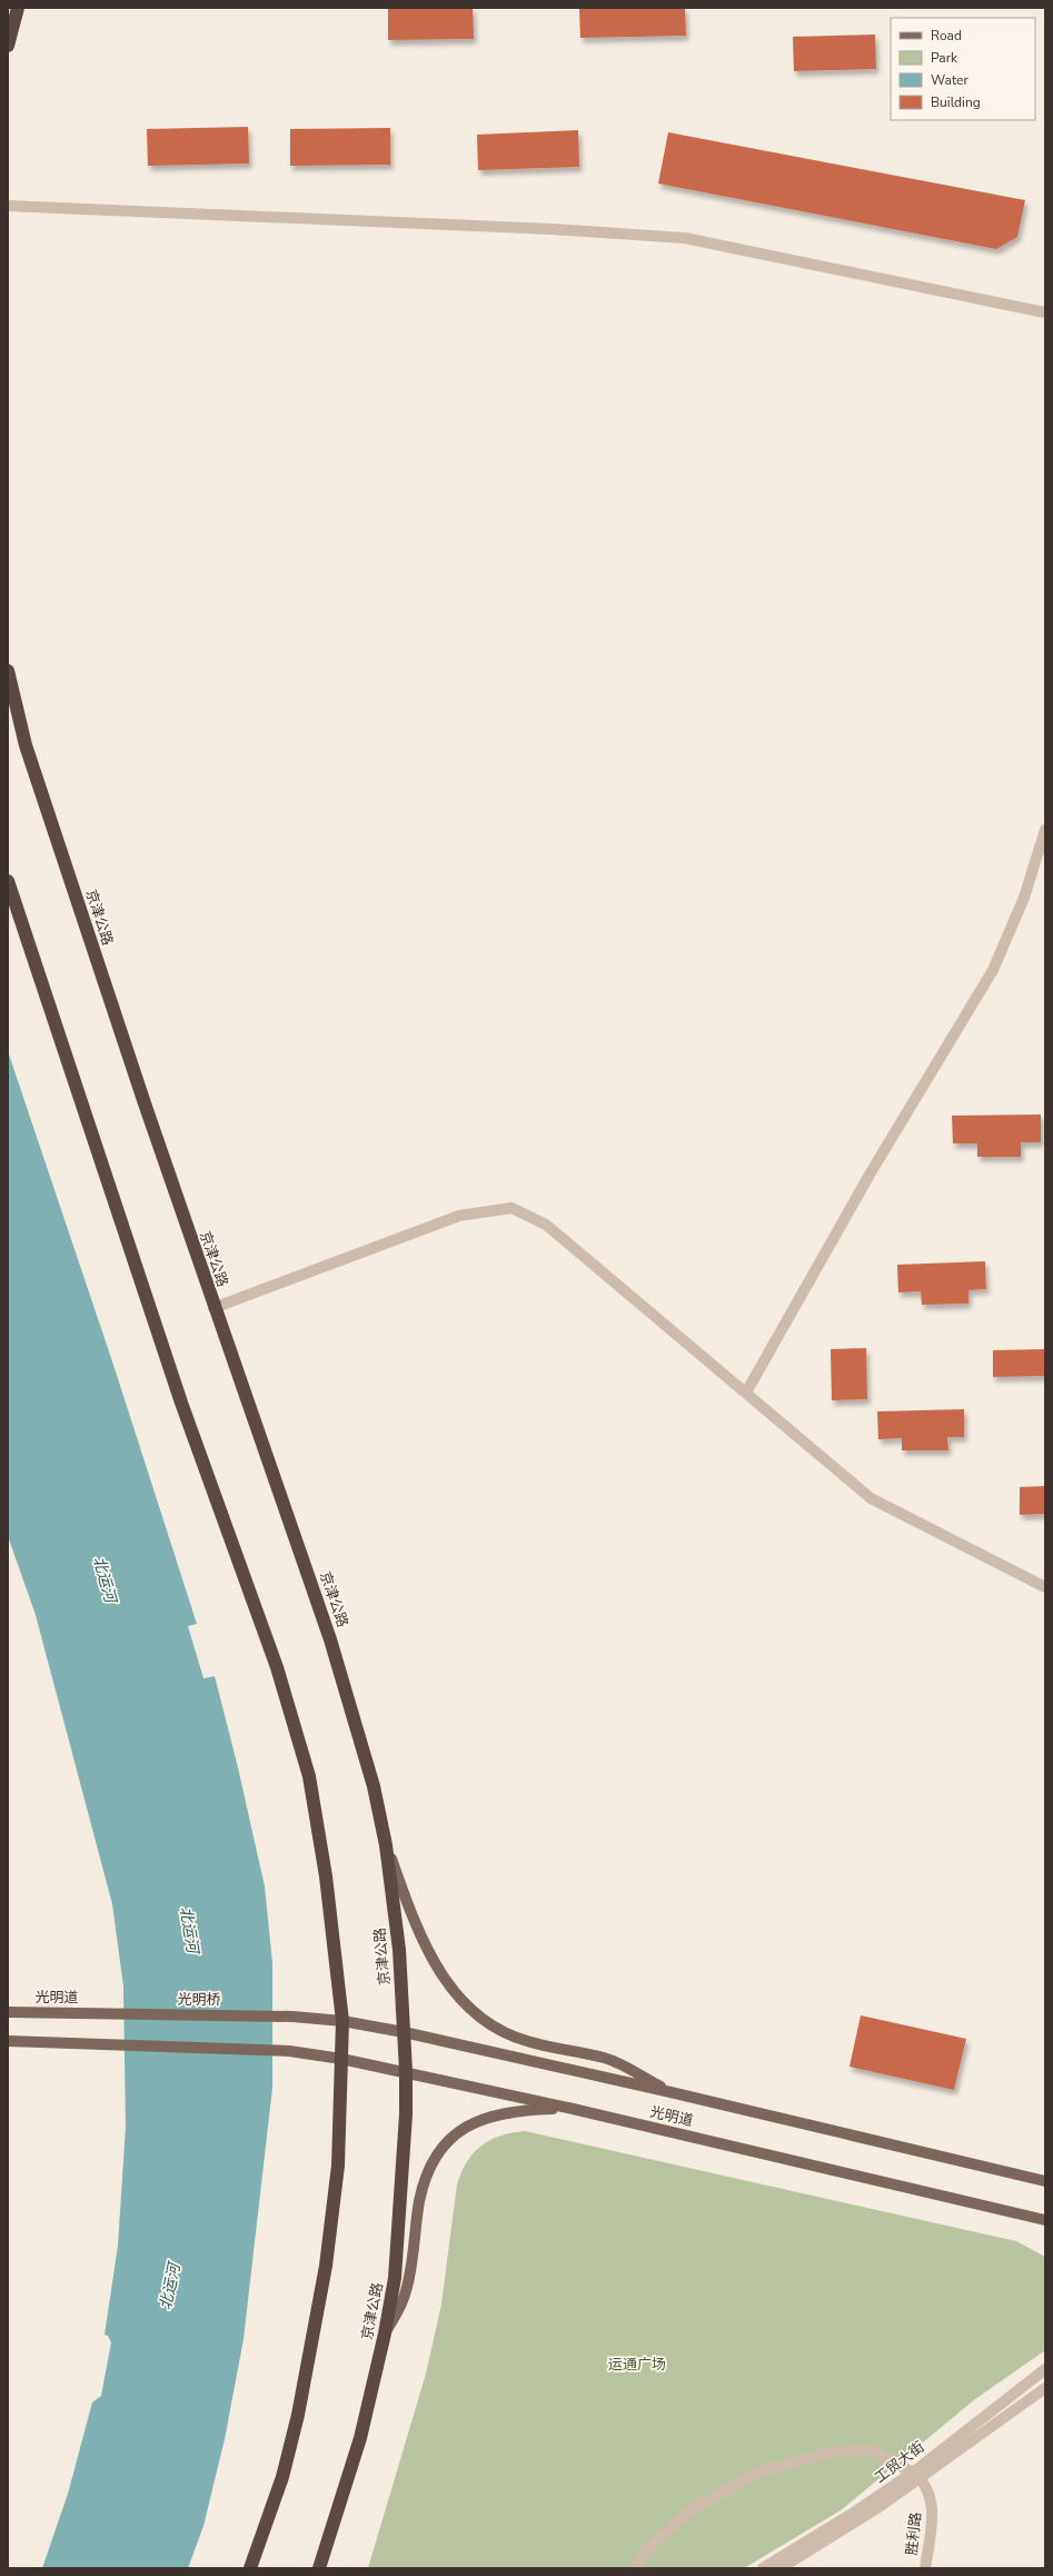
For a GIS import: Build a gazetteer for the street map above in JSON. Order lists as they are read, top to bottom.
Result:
{
  "streets": {
    "highway": ["京津公路"],
    "main road": ["光明道", "光明桥"],
    "street": ["工贸大街", "胜利路"]
  },
  "crossings": [
    ["京津公路", "光明道"],
    ["光明道", "光明桥"],
    ["工贸大街", "胜利路"]
  ],
  "water": ["北运河"],
  "parks": ["运通广场"],
  "legend": [
    "Road",
    "Park",
    "Water",
    "Building"
  ]
}
